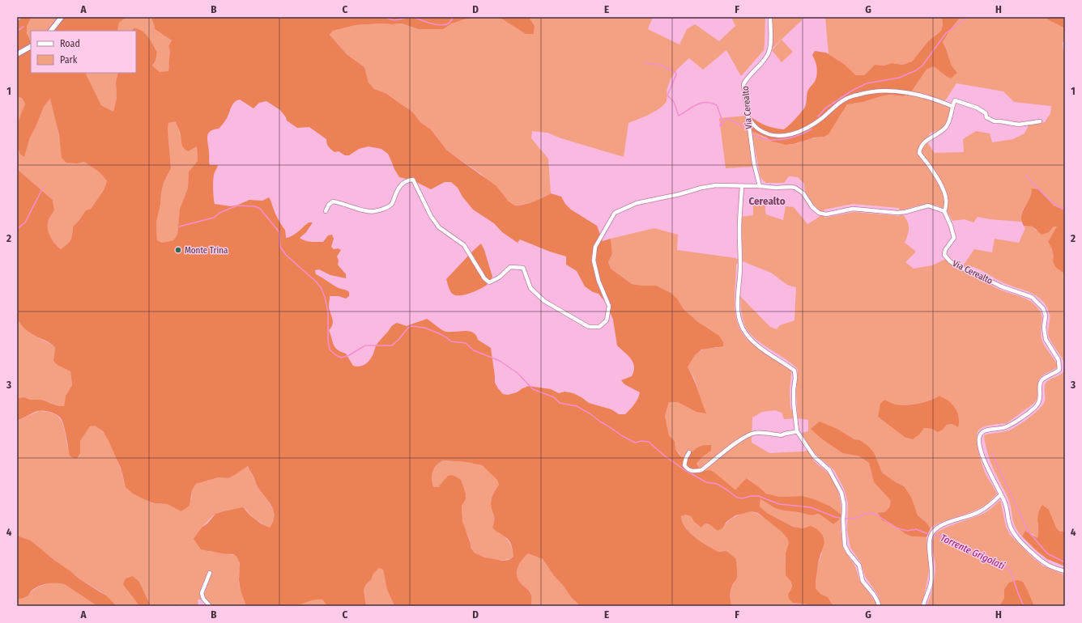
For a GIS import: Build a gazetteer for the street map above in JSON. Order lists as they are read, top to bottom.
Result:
{
  "streets": {
    "street": ["Via Cerealto"]
  },
  "districts": ["Cerealto"],
  "water": ["Torrente Grigolati"],
  "places": ["Monte Trina"],
  "legend": ["Road", "Park"],
  "grid": {
    "columns": [
      "A",
      "B",
      "C",
      "D",
      "E",
      "F",
      "G",
      "H"
    ],
    "rows": [
      "1",
      "2",
      "3",
      "4"
    ]
  }
}
